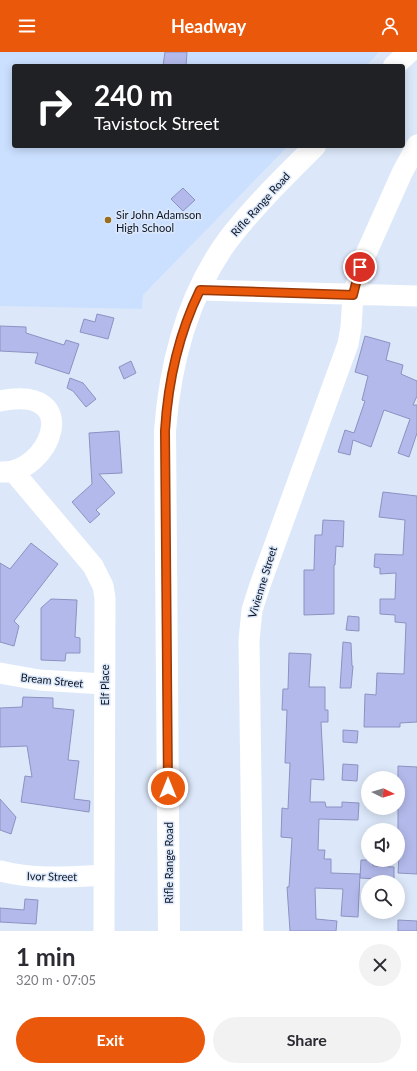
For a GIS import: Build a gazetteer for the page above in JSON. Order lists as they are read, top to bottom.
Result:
{
  "streets": {
    "main road": ["Rifle Range Road"],
    "street": [
      "Vivienne Street",
      "Bream Street",
      "Elf Place",
      "Ivor Street"
    ]
  },
  "crossings": [
    ["Bream Street", "Elf Place"],
    ["Elf Place", "Ivor Street"]
  ],
  "places": ["Sir John Adamson High School"],
  "north": "right",
  "page": {
    "header": "Headway",
    "turn": ["240 m", "Tavistock Street"],
    "heading": ["1 min", "320 m · 07:05"],
    "buttons": ["Exit", "Share"]
  }
}
